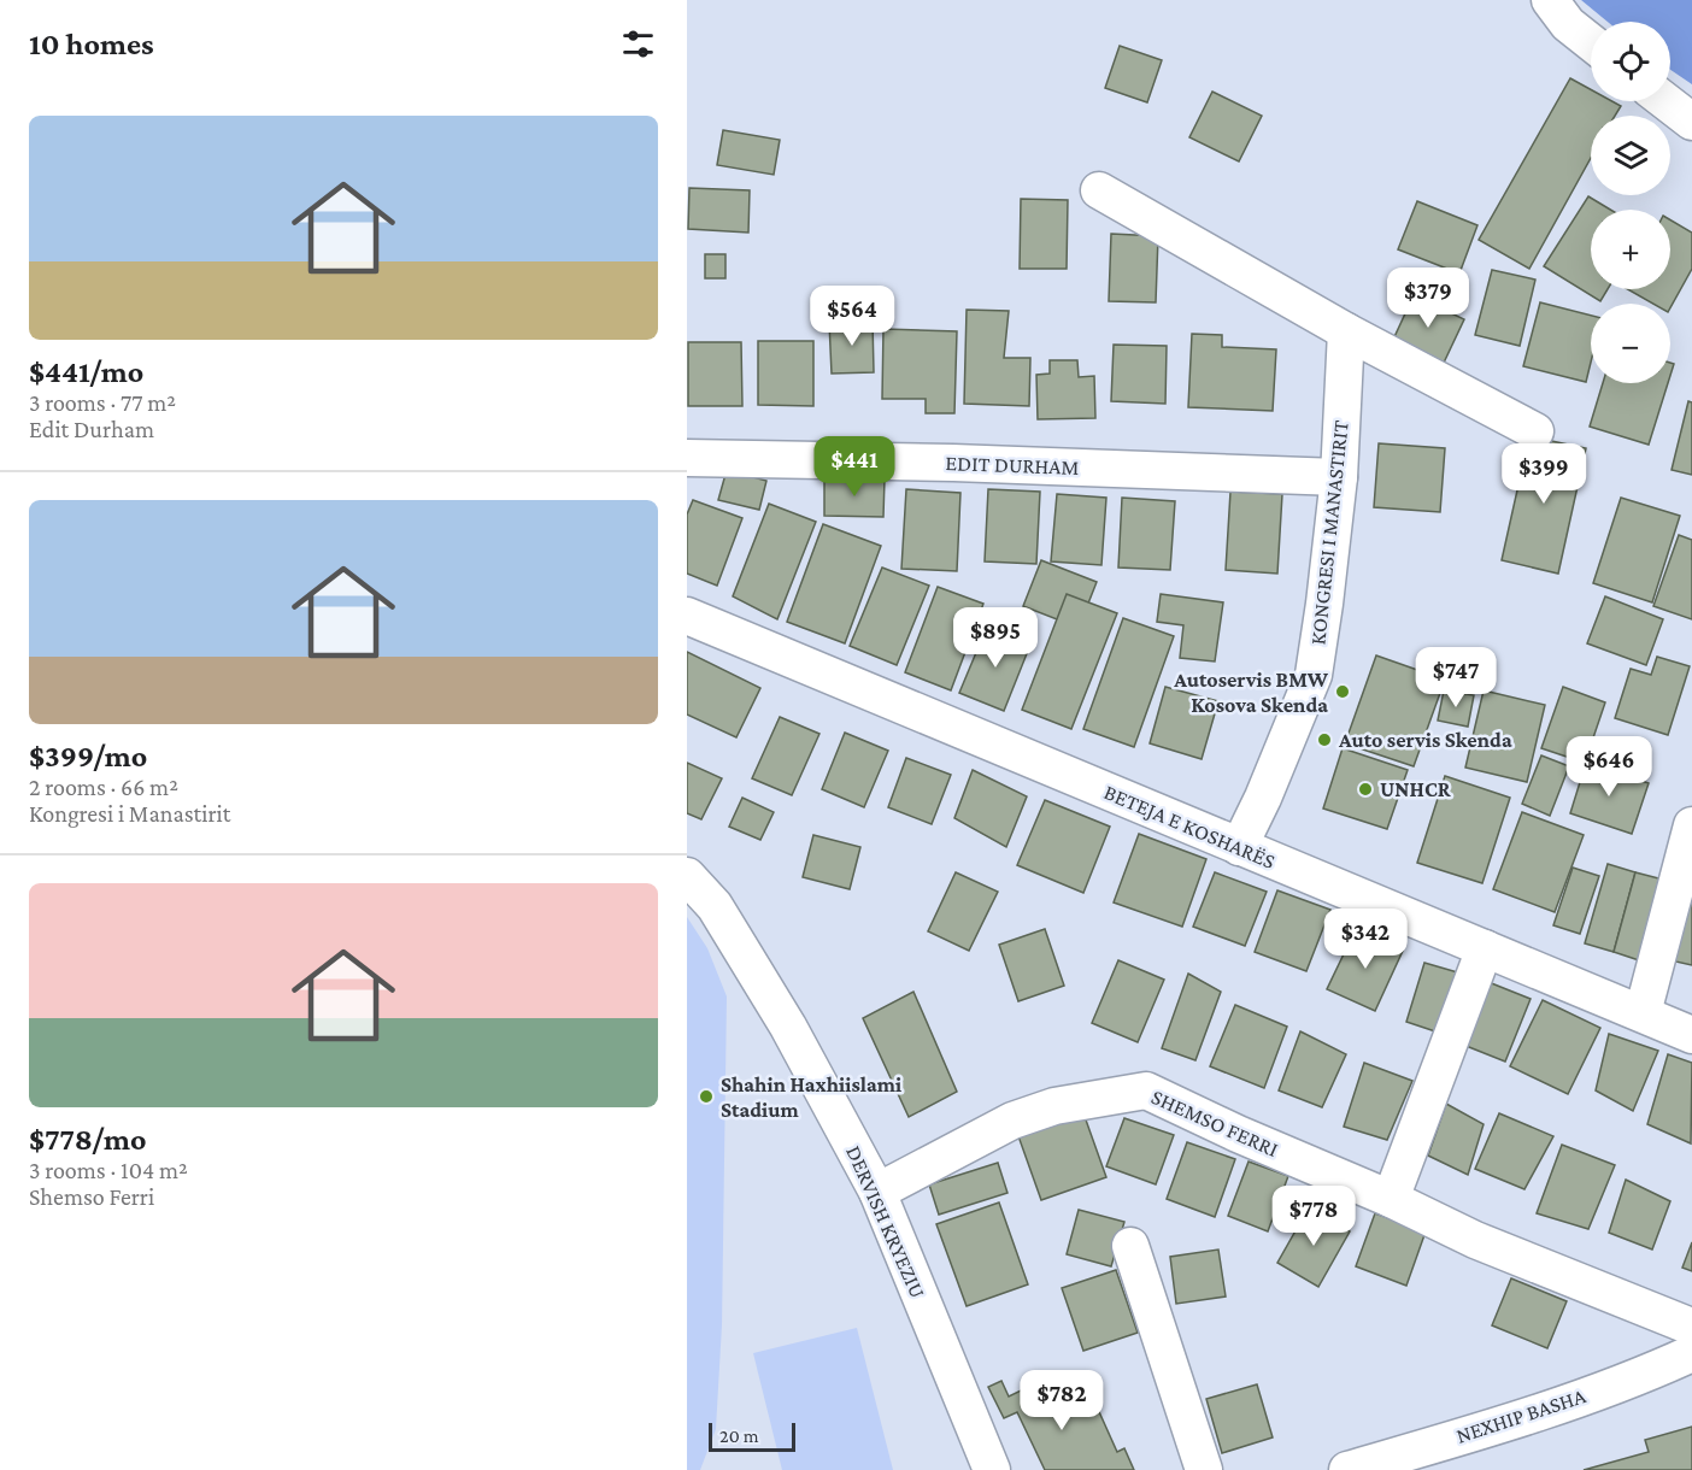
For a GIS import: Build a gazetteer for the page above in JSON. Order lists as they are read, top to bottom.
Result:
{
  "streets": {
    "street": [
      "EDIT DURHAM",
      "KONGRESI I MANASTIRIT",
      "BETEJA E KOSHARËS",
      "SHEMSO FERRI",
      "DERVISH KRYEZIU",
      "NEXHIP BASHA"
    ]
  },
  "crossings": [
    ["EDIT DURHAM", "KONGRESI I MANASTIRIT"],
    ["KONGRESI I MANASTIRIT", "BETEJA E KOSHARËS"],
    ["SHEMSO FERRI", "DERVISH KRYEZIU"]
  ],
  "places": [
    "Autoservis BMW Kosova Skenda",
    "Auto servis Skenda",
    "UNHCR",
    "Shahin Haxhiislami Stadium"
  ],
  "scale_bar": "20 m",
  "page": {
    "heading": "10 homes",
    "map_buttons": ["+", "−"],
    "list": [
      {
        "name": "$441/mo",
        "note": "3 rooms · 77 m² · Edit Durham"
      },
      {
        "name": "$399/mo",
        "note": "2 rooms · 66 m² · Kongresi i Manastirit"
      },
      {
        "name": "$778/mo",
        "note": "3 rooms · 104 m² · Shemso Ferri"
      }
    ],
    "price": [
      "$379",
      "$564",
      "$441",
      "$399",
      "$895",
      "$747",
      "$646",
      "$342",
      "$778",
      "$782"
    ],
    "scale": "20 m"
  }
}
